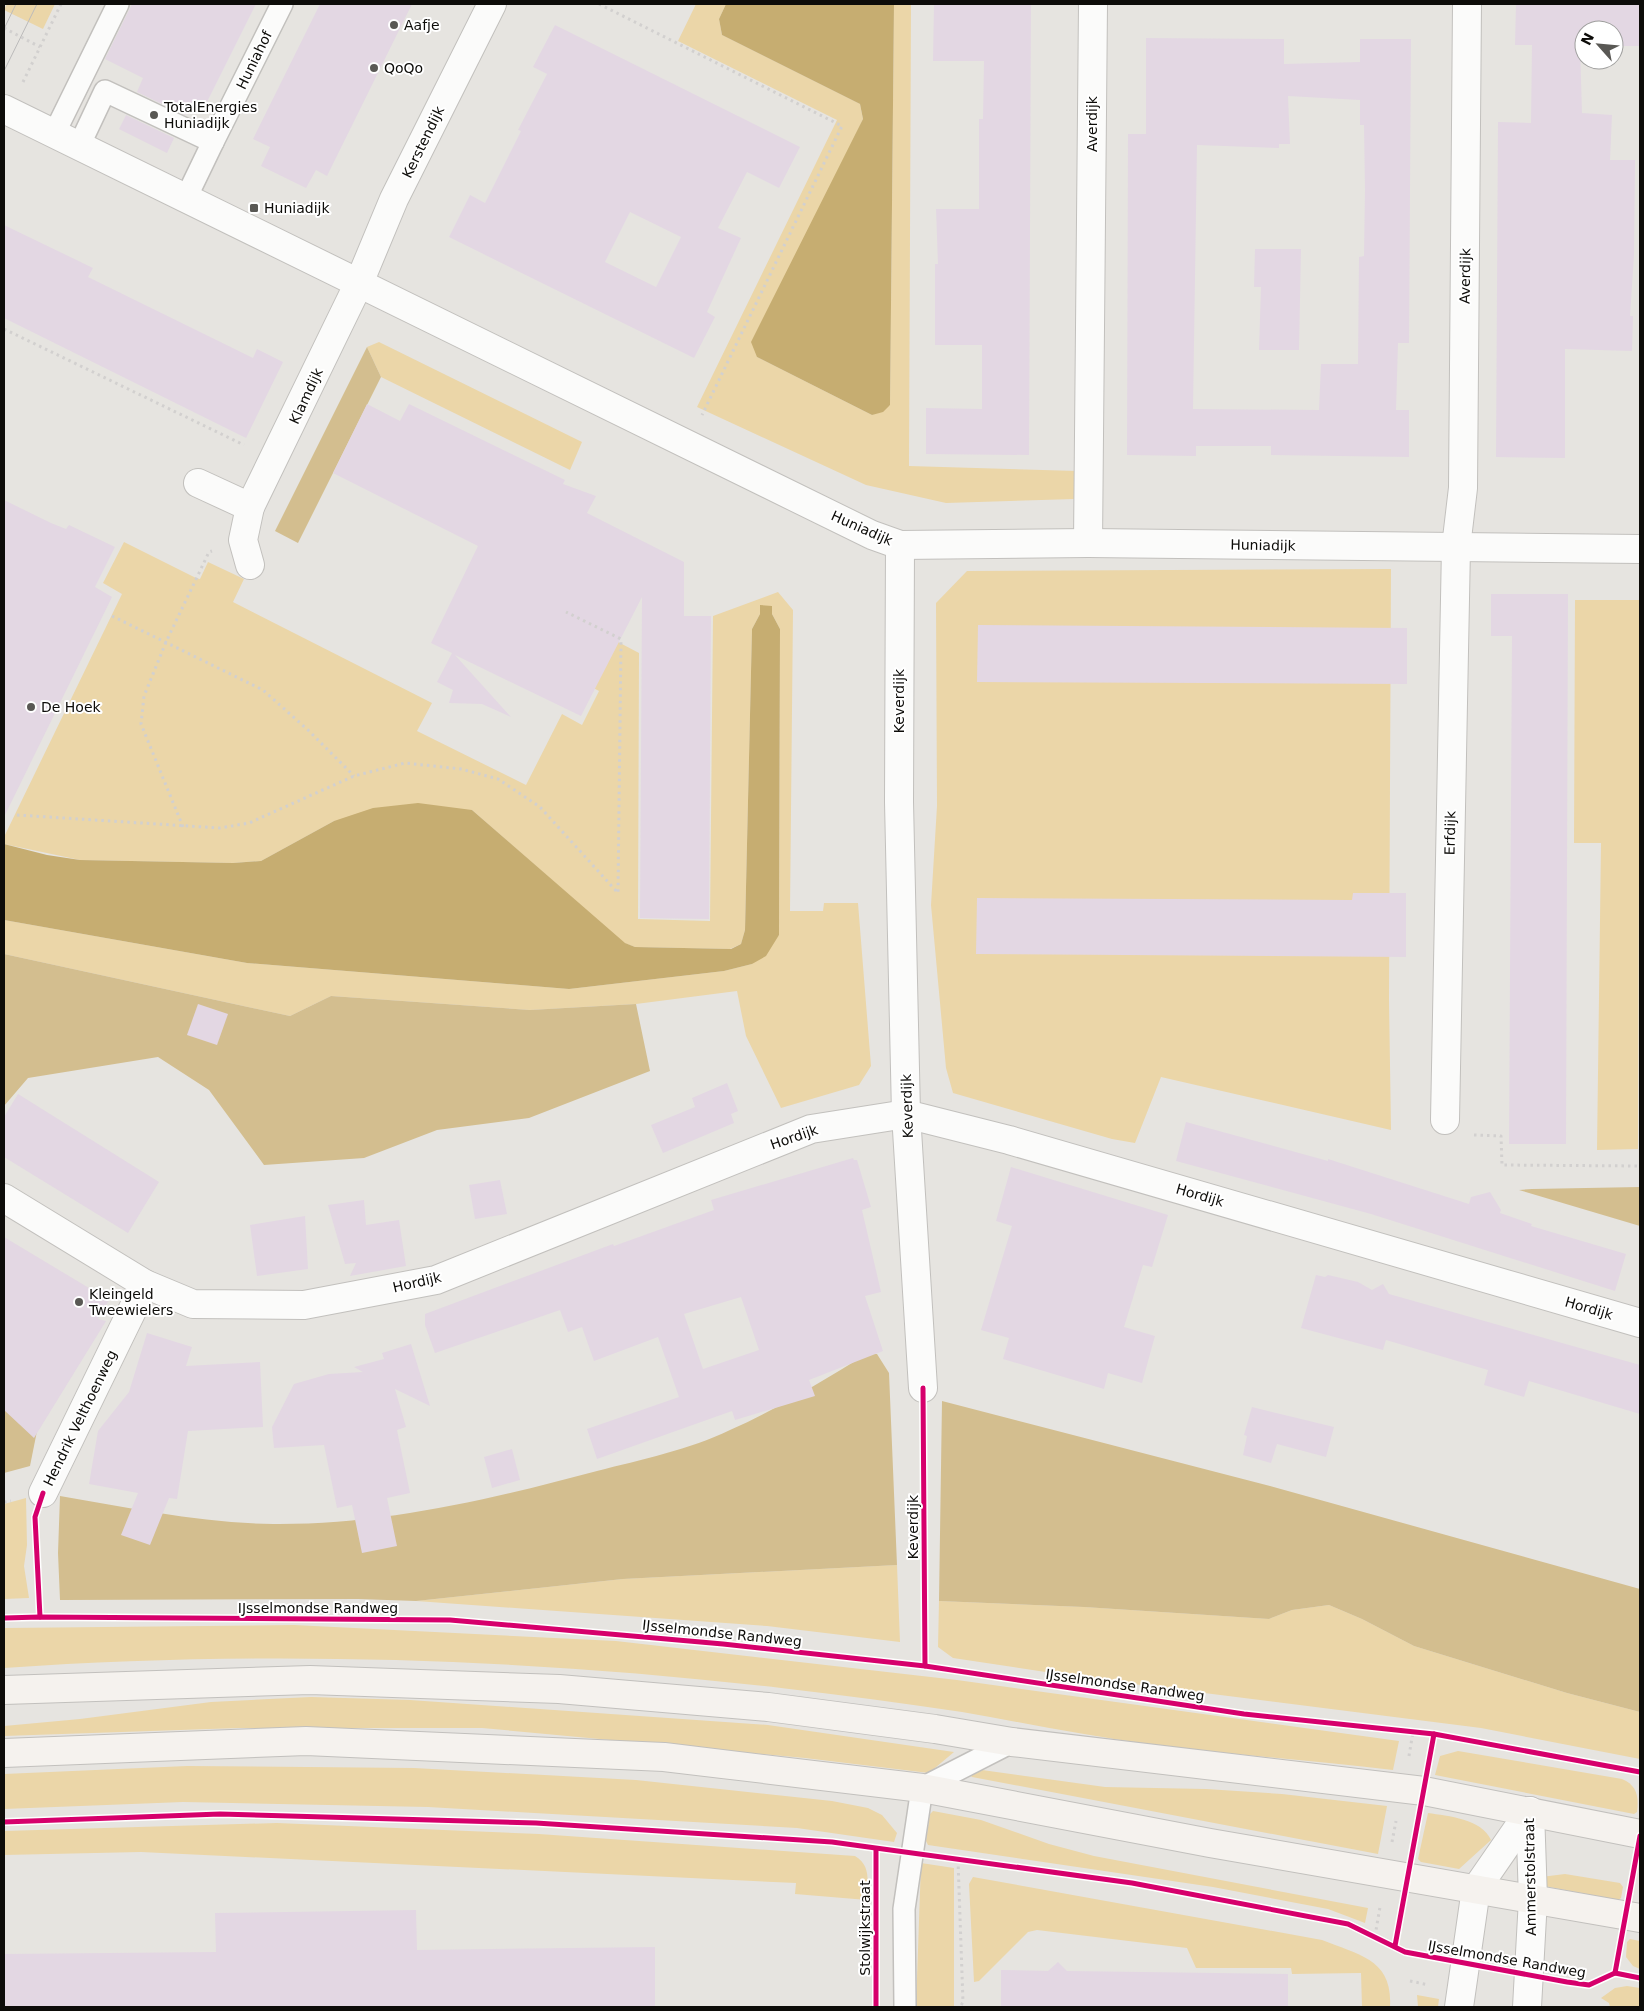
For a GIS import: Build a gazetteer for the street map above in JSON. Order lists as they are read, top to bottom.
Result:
{
  "streets": {
    "street": [
      "Averdijk",
      "Kerstendijk",
      "Klamdijk",
      "Huniadijk",
      "Keverdijk",
      "Erfdijk",
      "Hordijk",
      "Hendrik Velthoenweg",
      "Ammerstolstraat"
    ],
    "lane": ["Huniahof"],
    "cycle path": ["IJsselmondse Randweg", "Stolwijkstraat"]
  },
  "crossings": [
    ["Averdijk", "Huniadijk"],
    ["Averdijk", "Erfdijk"],
    ["Kerstendijk", "Klamdijk"],
    ["Kerstendijk", "Huniadijk"],
    ["Klamdijk", "Huniadijk"],
    ["Huniadijk", "Keverdijk"],
    ["Huniadijk", "Erfdijk"],
    ["Keverdijk", "Hordijk"],
    ["Hordijk", "Hendrik Velthoenweg"]
  ],
  "places": {
    "other": [
      "Aafje",
      "QoQo",
      "TotalEnergies Huniadijk",
      "De Hoek",
      "Kleingeld Tweewielers"
    ],
    "transit": ["Huniadijk"]
  },
  "north": "top left"
}
